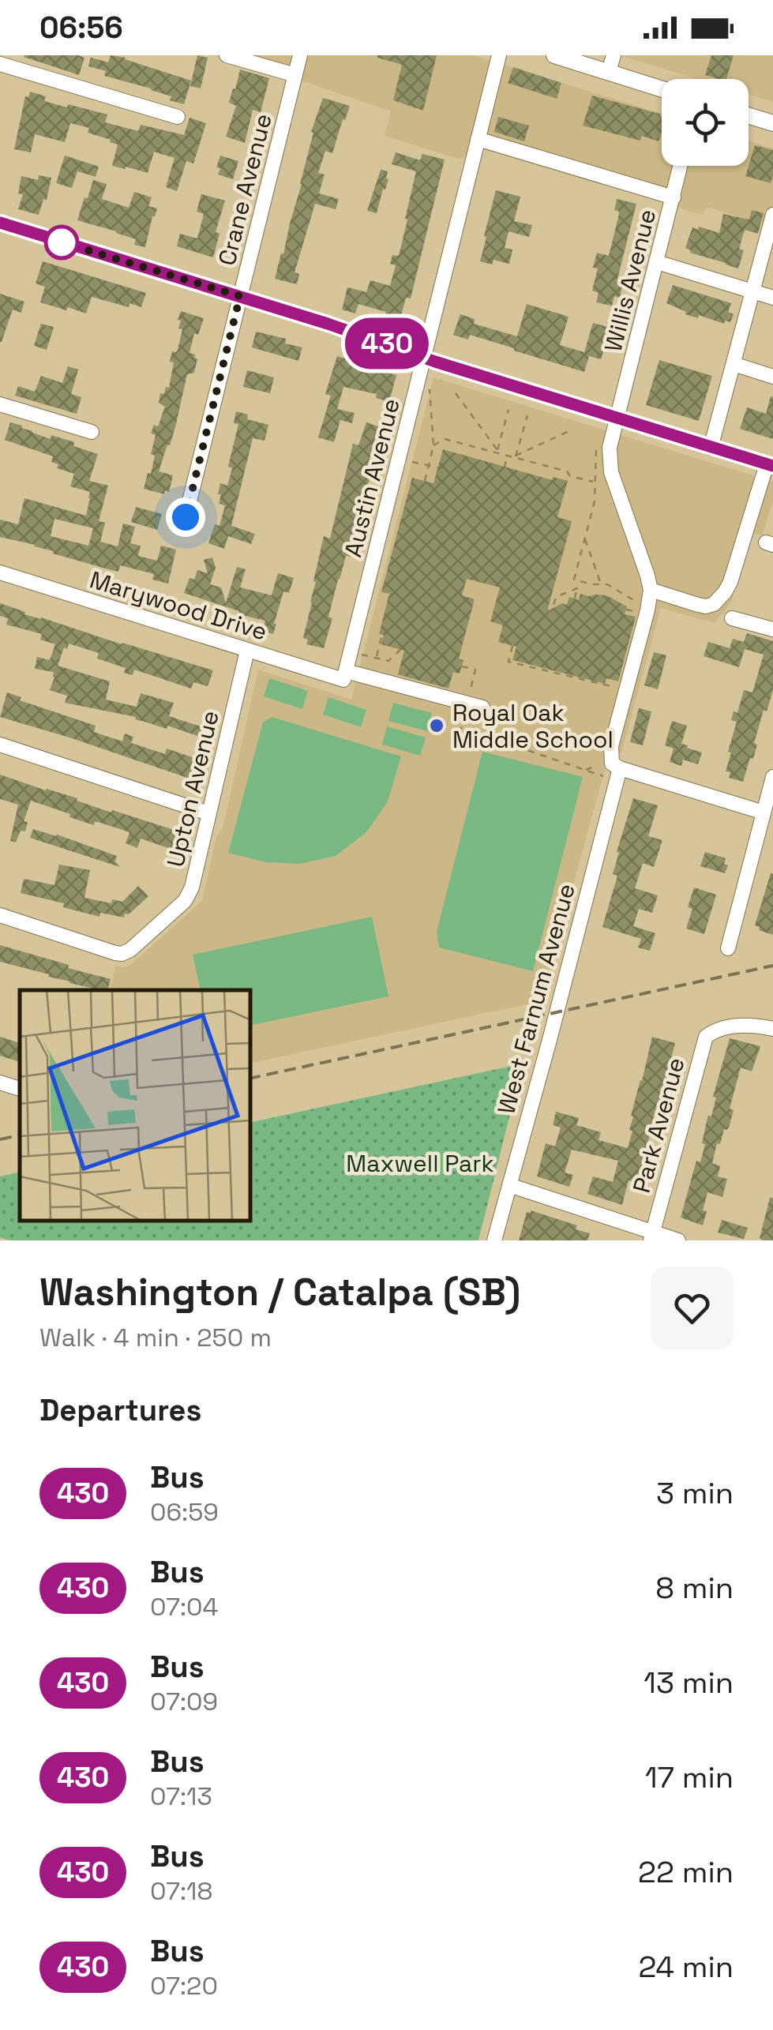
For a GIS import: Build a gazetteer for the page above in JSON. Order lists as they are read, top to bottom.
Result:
{
  "streets": {
    "street": [
      "Crane Avenue",
      "Willis Avenue",
      "Austin Avenue",
      "Marywood Drive",
      "Upton Avenue",
      "West Farnum Avenue",
      "Park Avenue"
    ]
  },
  "crossings": [
    ["Austin Avenue", "Marywood Drive"],
    ["Marywood Drive", "Upton Avenue"]
  ],
  "parks": ["Maxwell Park"],
  "places": ["Royal Oak Middle School"],
  "lines": ["bus line 430"],
  "page": {
    "status": "06:56",
    "on_map": "430",
    "heading": [
      ["Washington / Catalpa (SB)", "Walk · 4 min · 250 m"],
      "Departures"
    ],
    "list": [
      {
        "mark": "430",
        "name": "Bus",
        "note": "06:59",
        "value": "3 min"
      },
      {
        "mark": "430",
        "name": "Bus",
        "note": "07:04",
        "value": "8 min"
      },
      {
        "mark": "430",
        "name": "Bus",
        "note": "07:09",
        "value": "13 min"
      },
      {
        "mark": "430",
        "name": "Bus",
        "note": "07:13",
        "value": "17 min"
      },
      {
        "mark": "430",
        "name": "Bus",
        "note": "07:18",
        "value": "22 min"
      },
      {
        "mark": "430",
        "name": "Bus",
        "note": "07:20",
        "value": "24 min"
      }
    ]
  }
}
